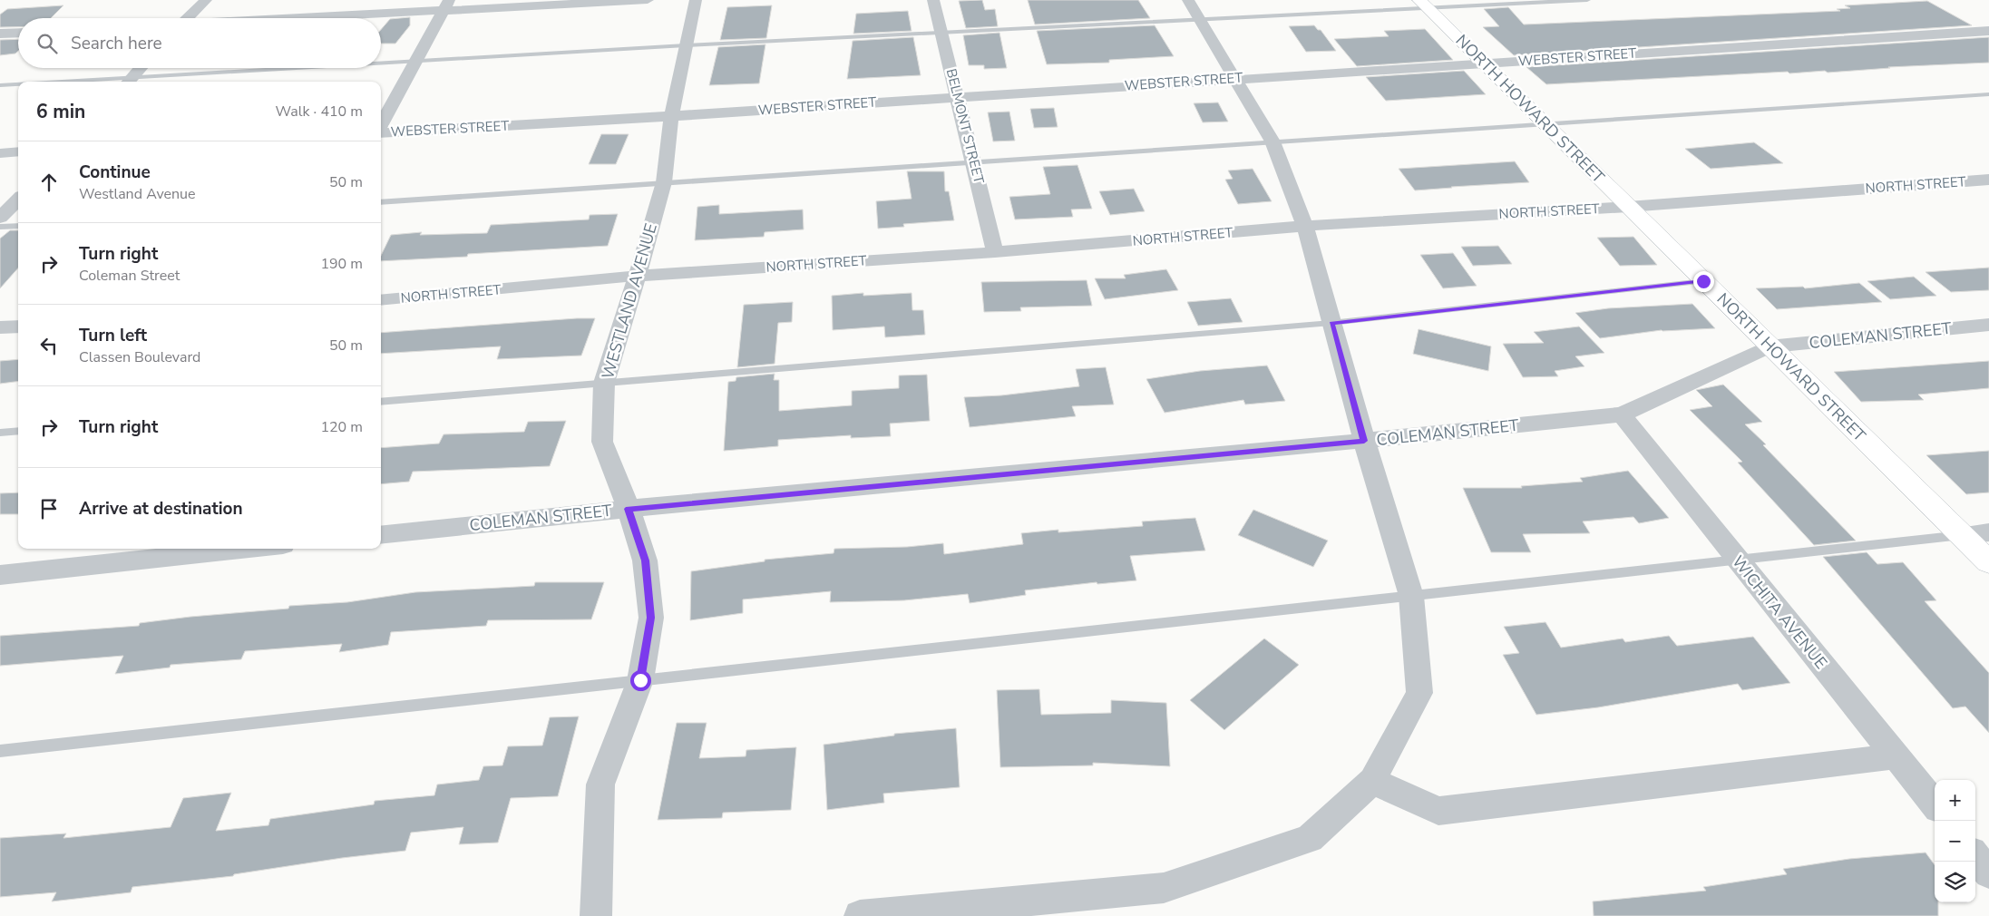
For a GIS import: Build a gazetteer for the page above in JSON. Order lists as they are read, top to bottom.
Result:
{
  "streets": {
    "street": [
      "WEBSTER STREET",
      "NORTH HOWARD STREET",
      "BELMONT STREET",
      "NORTH STREET",
      "WESTLAND AVENUE",
      "COLEMAN STREET",
      "WICHITA AVENUE"
    ]
  },
  "crossings": [
    ["WEBSTER STREET", "NORTH HOWARD STREET"],
    ["WEBSTER STREET", "BELMONT STREET"],
    ["WEBSTER STREET", "WESTLAND AVENUE"],
    ["NORTH HOWARD STREET", "NORTH STREET"],
    ["NORTH HOWARD STREET", "COLEMAN STREET"],
    ["BELMONT STREET", "NORTH STREET"],
    ["NORTH STREET", "WESTLAND AVENUE"],
    ["WESTLAND AVENUE", "COLEMAN STREET"],
    ["COLEMAN STREET", "WICHITA AVENUE"]
  ],
  "page": {
    "search": "Search here",
    "heading": ["6 min", "Walk · 410 m"],
    "list": [
      ["Continue", "Westland Avenue", "50 m"],
      ["Turn right", "Coleman Street", "190 m"],
      ["Turn left", "Classen Boulevard", "50 m"],
      ["Turn right", "120 m"],
      "Arrive at destination"
    ],
    "map_buttons": ["+", "−"]
  }
}
